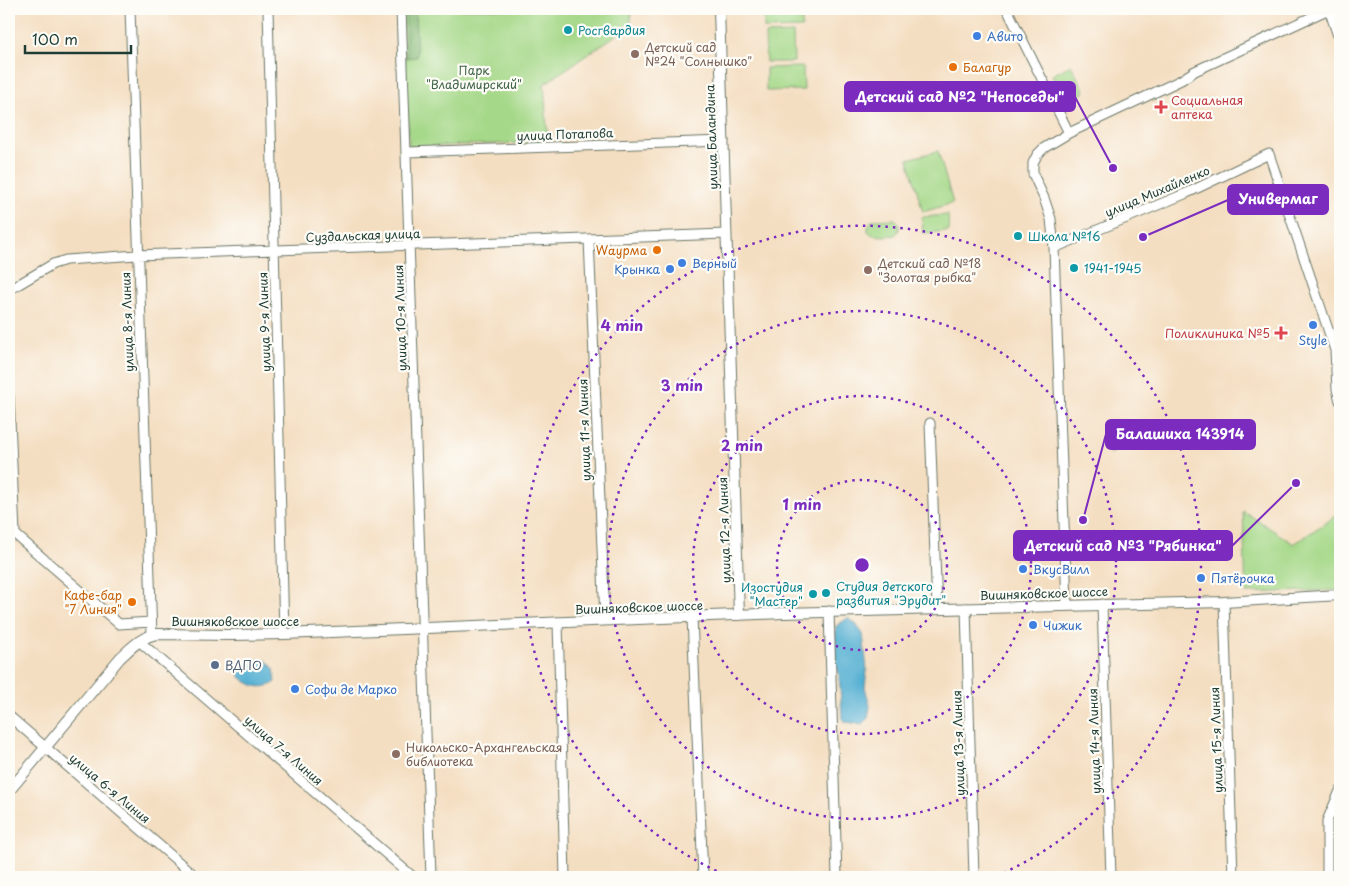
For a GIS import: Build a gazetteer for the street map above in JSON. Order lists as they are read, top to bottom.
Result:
{
  "streets": {
    "street": [
      "улица Потапова",
      "улица Баландина",
      "улица Михайленко",
      "Суздальская улица",
      "улица 10-я Линия",
      "улица 8-я Линия",
      "улица 9-я Линия",
      "улица 11-я Линия",
      "улица 12-я Линия",
      "Вишняковское шоссе",
      "улица 15-я Линия",
      "улица 14-я Линия",
      "улица 13-я Линия",
      "улица 7-я Линия",
      "улица 6-я Линия"
    ]
  },
  "crossings": [
    ["улица Потапова", "улица Баландина"],
    ["улица Потапова", "улица 10-я Линия"],
    ["улица Баландина", "Суздальская улица"],
    ["улица Баландина", "улица 12-я Линия"],
    ["Суздальская улица", "улица 10-я Линия"],
    ["Суздальская улица", "улица 8-я Линия"],
    ["Суздальская улица", "улица 9-я Линия"],
    ["Суздальская улица", "улица 11-я Линия"],
    ["Суздальская улица", "улица 12-я Линия"],
    ["улица 10-я Линия", "Вишняковское шоссе"],
    ["улица 8-я Линия", "Вишняковское шоссе"],
    ["улица 9-я Линия", "Вишняковское шоссе"],
    ["улица 11-я Линия", "Вишняковское шоссе"],
    ["улица 12-я Линия", "Вишняковское шоссе"],
    ["Вишняковское шоссе", "улица 15-я Линия"],
    ["Вишняковское шоссе", "улица 14-я Линия"],
    ["Вишняковское шоссе", "улица 13-я Линия"],
    ["Вишняковское шоссе", "улица 7-я Линия"],
    ["Вишняковское шоссе", "улица 6-я Линия"]
  ],
  "parks": ["Парк \"Владимирский\""],
  "places": {
    "other": [
      "Росгвардия",
      "Авито",
      "Детский сад №24 \"Солнышко\"",
      "Балагур",
      "Детский сад №2 \"Непоседы\"",
      "Школа №16",
      "Универмаг",
      "Wаурма",
      "Верный",
      "1941-1945",
      "Крынка",
      "Детский сад №18 \"Золотая рыбка\"",
      "Style",
      "Детский сад №3 \"Рябинка\"",
      "Балашиха 143914",
      "ВкусВилл",
      "Пятёрочка",
      "Студия детского развития \"Эрудит\"",
      "Изостудия \"Мастер\"",
      "Кафе-бар \"7 Линия\"",
      "Чижик",
      "ВДПО",
      "Софи де Марко",
      "Никольско-Архангельская библиотека"
    ],
    "health": ["Социальная аптека", "Поликлиника №5"]
  },
  "scale_bar": "100 m",
  "rings": [
    "4 min",
    "3 min",
    "2 min",
    "1 min"
  ]
}
